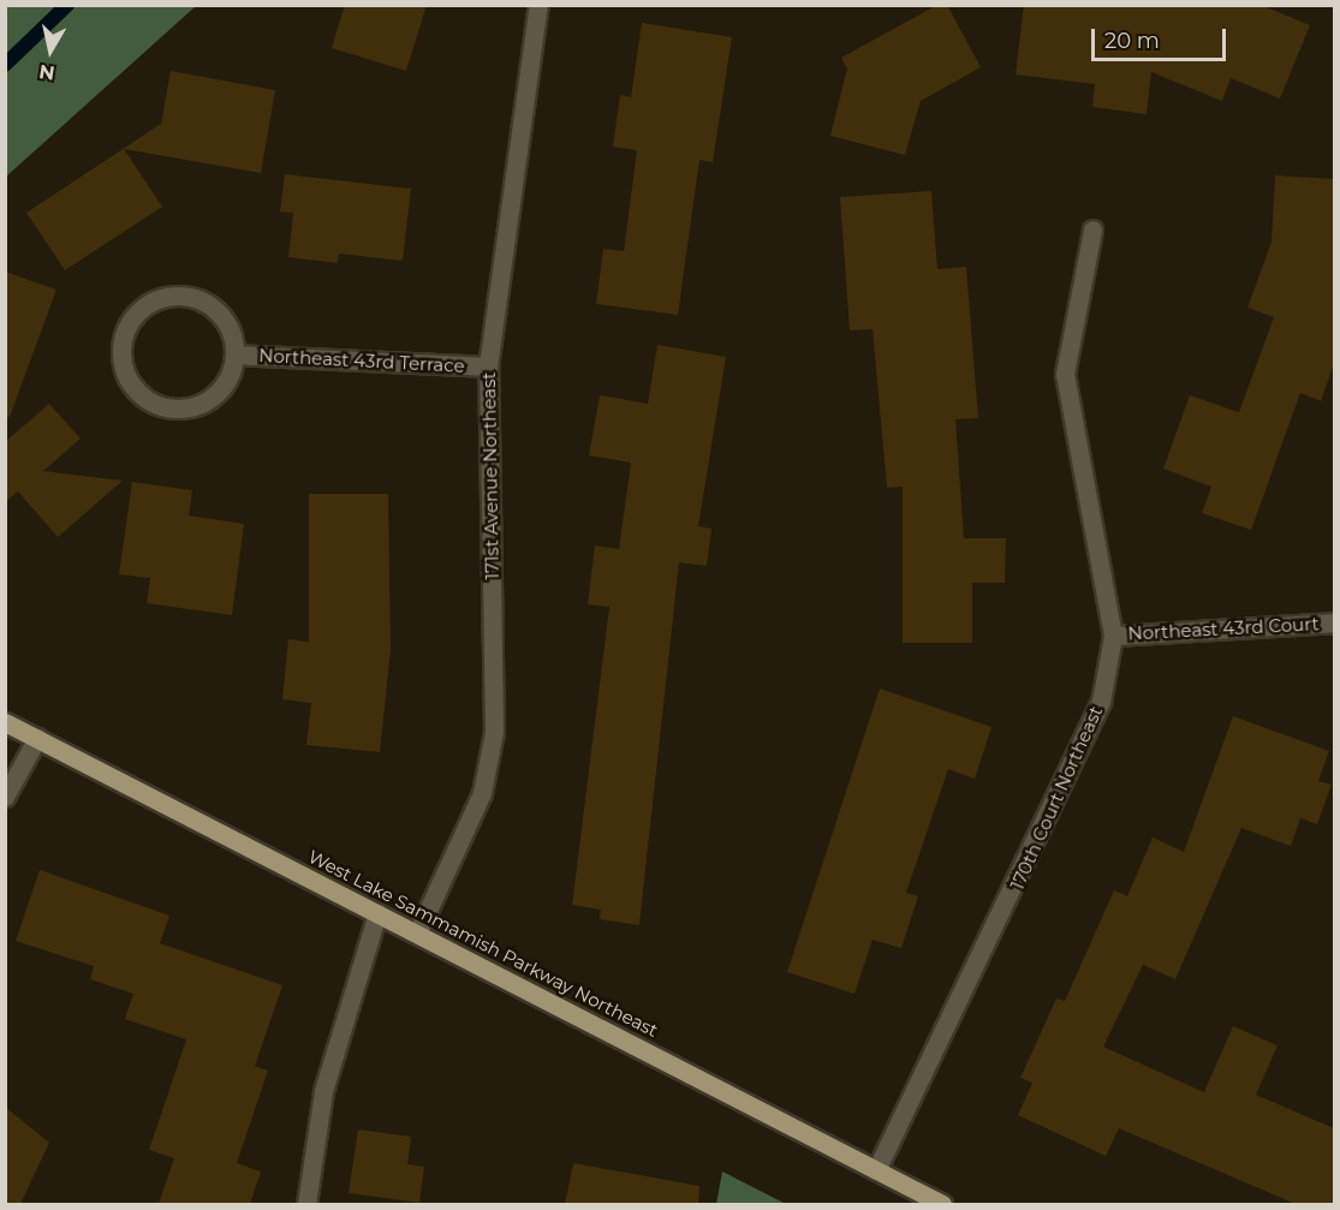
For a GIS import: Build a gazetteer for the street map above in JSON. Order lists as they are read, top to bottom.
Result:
{
  "streets": {
    "main road": ["West Lake Sammamish Parkway Northeast"],
    "street": [
      "Northeast 43rd Terrace",
      "171st Avenue Northeast",
      "Northeast 43rd Court",
      "170th Court Northeast"
    ]
  },
  "crossings": [
    ["Northeast 43rd Terrace", "171st Avenue Northeast"],
    ["171st Avenue Northeast", "West Lake Sammamish Parkway Northeast"],
    ["Northeast 43rd Court", "170th Court Northeast"],
    ["170th Court Northeast", "West Lake Sammamish Parkway Northeast"]
  ],
  "scale_bar": "20 m",
  "north": "bottom"
}
